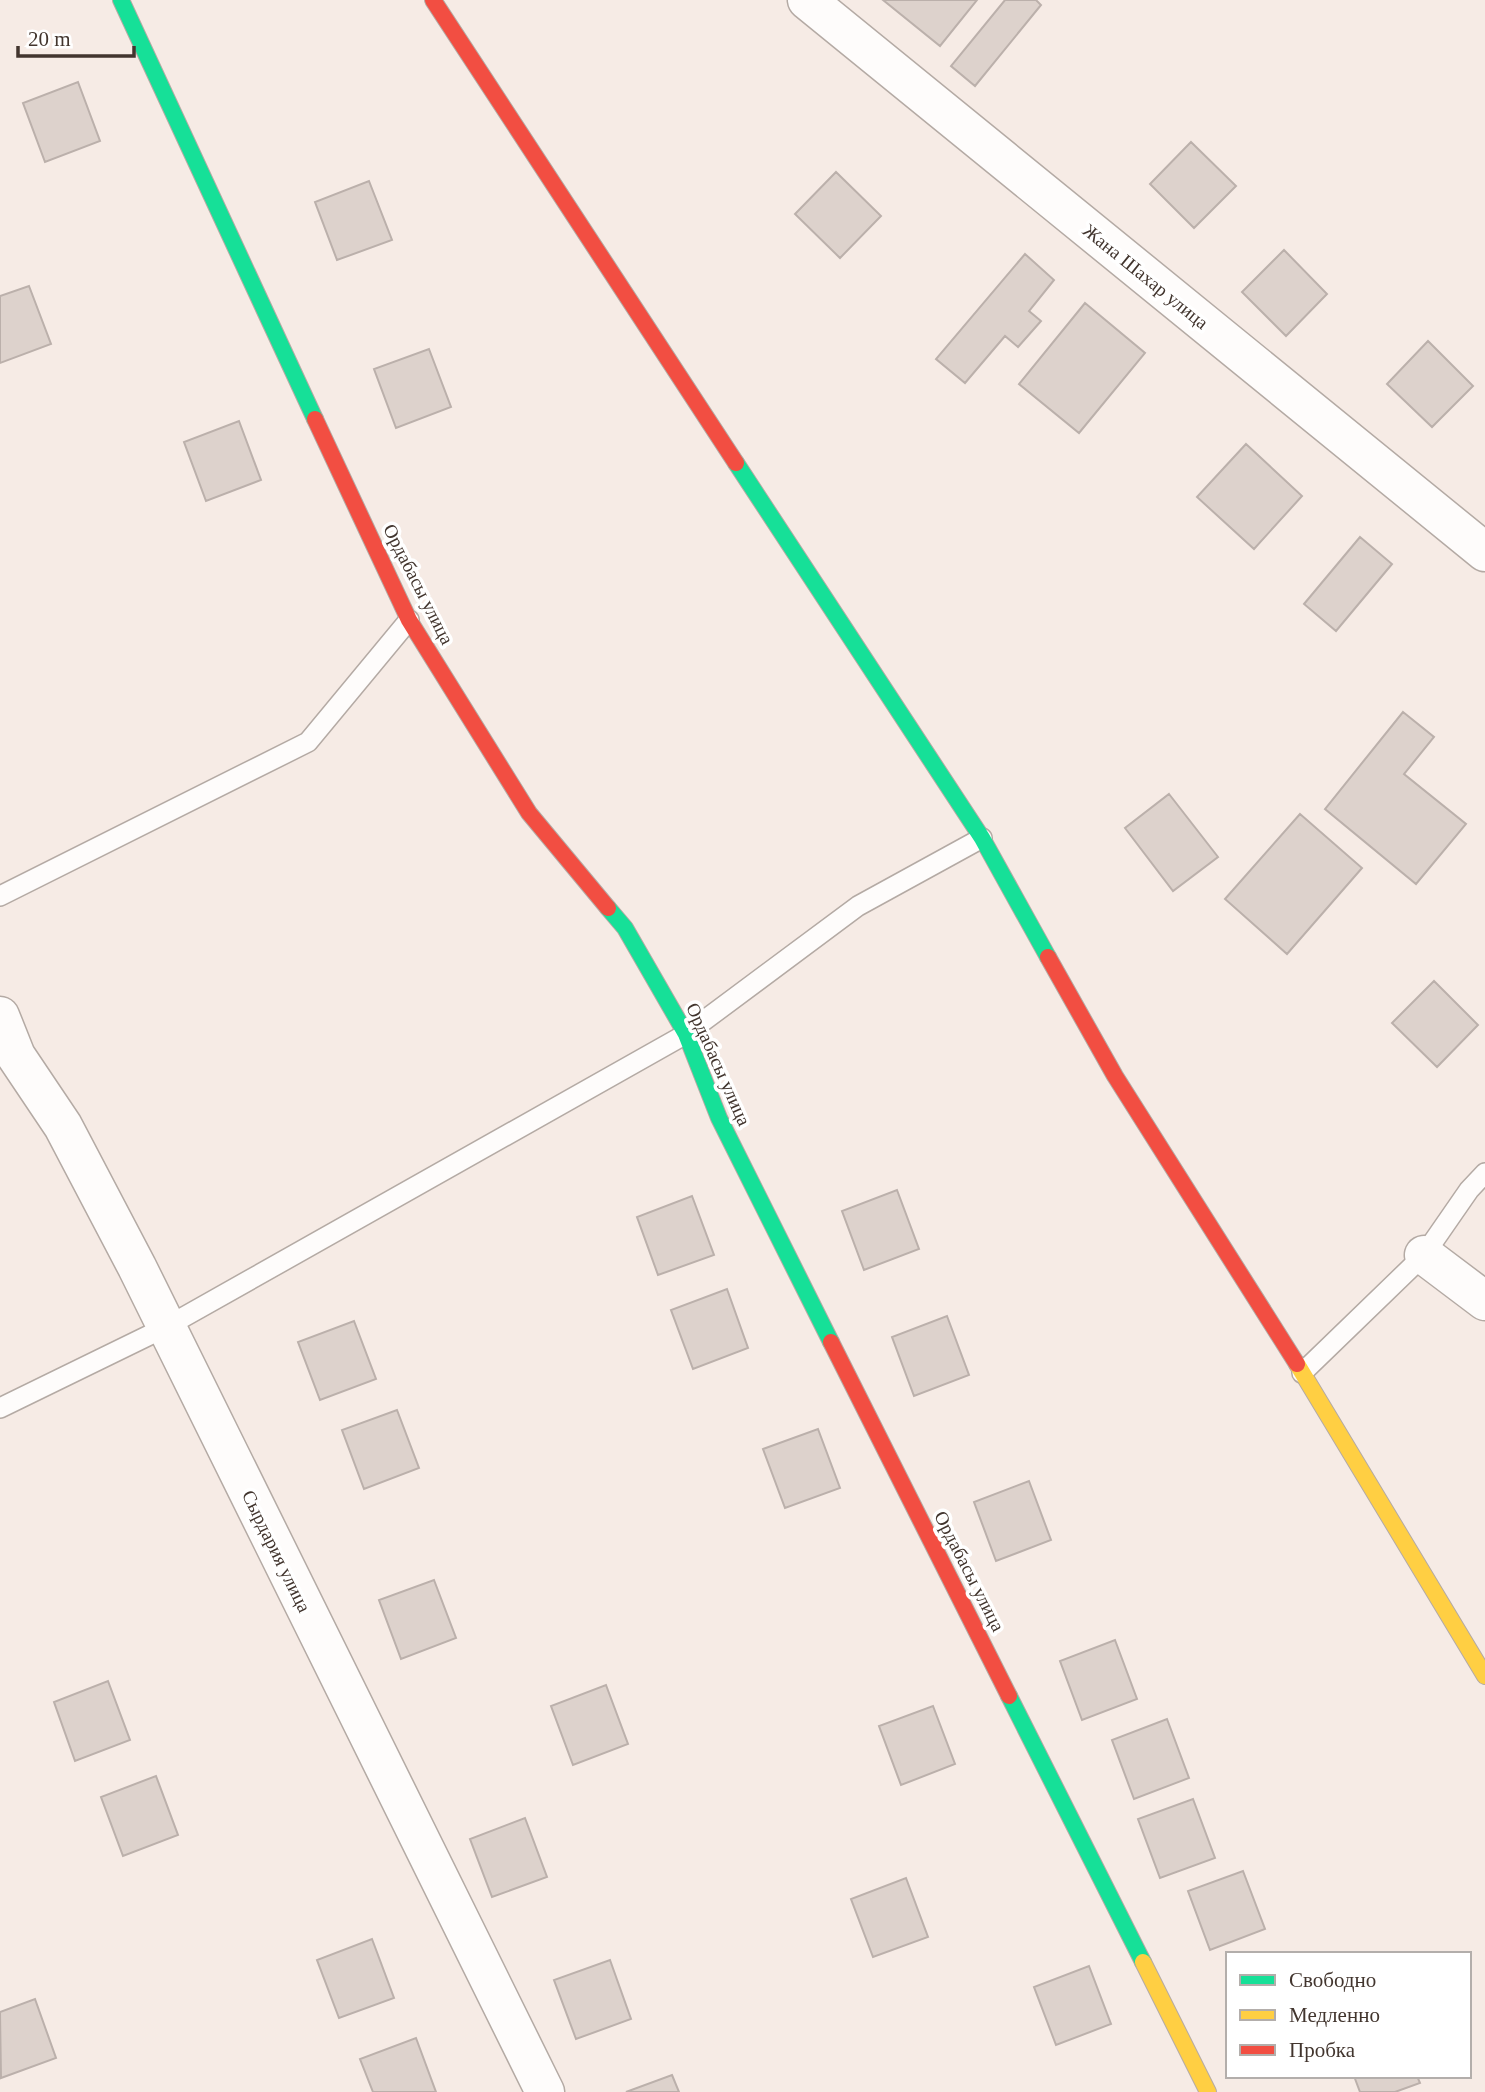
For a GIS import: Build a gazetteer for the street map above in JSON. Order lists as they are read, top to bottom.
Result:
{
  "streets": {
    "street": ["Жана Шахар улица", "Ордабасы улица", "Сырдария улица"]
  },
  "legend": ["Свободно", "Медленно", "Пробка"],
  "scale_bar": "20 m"
}
